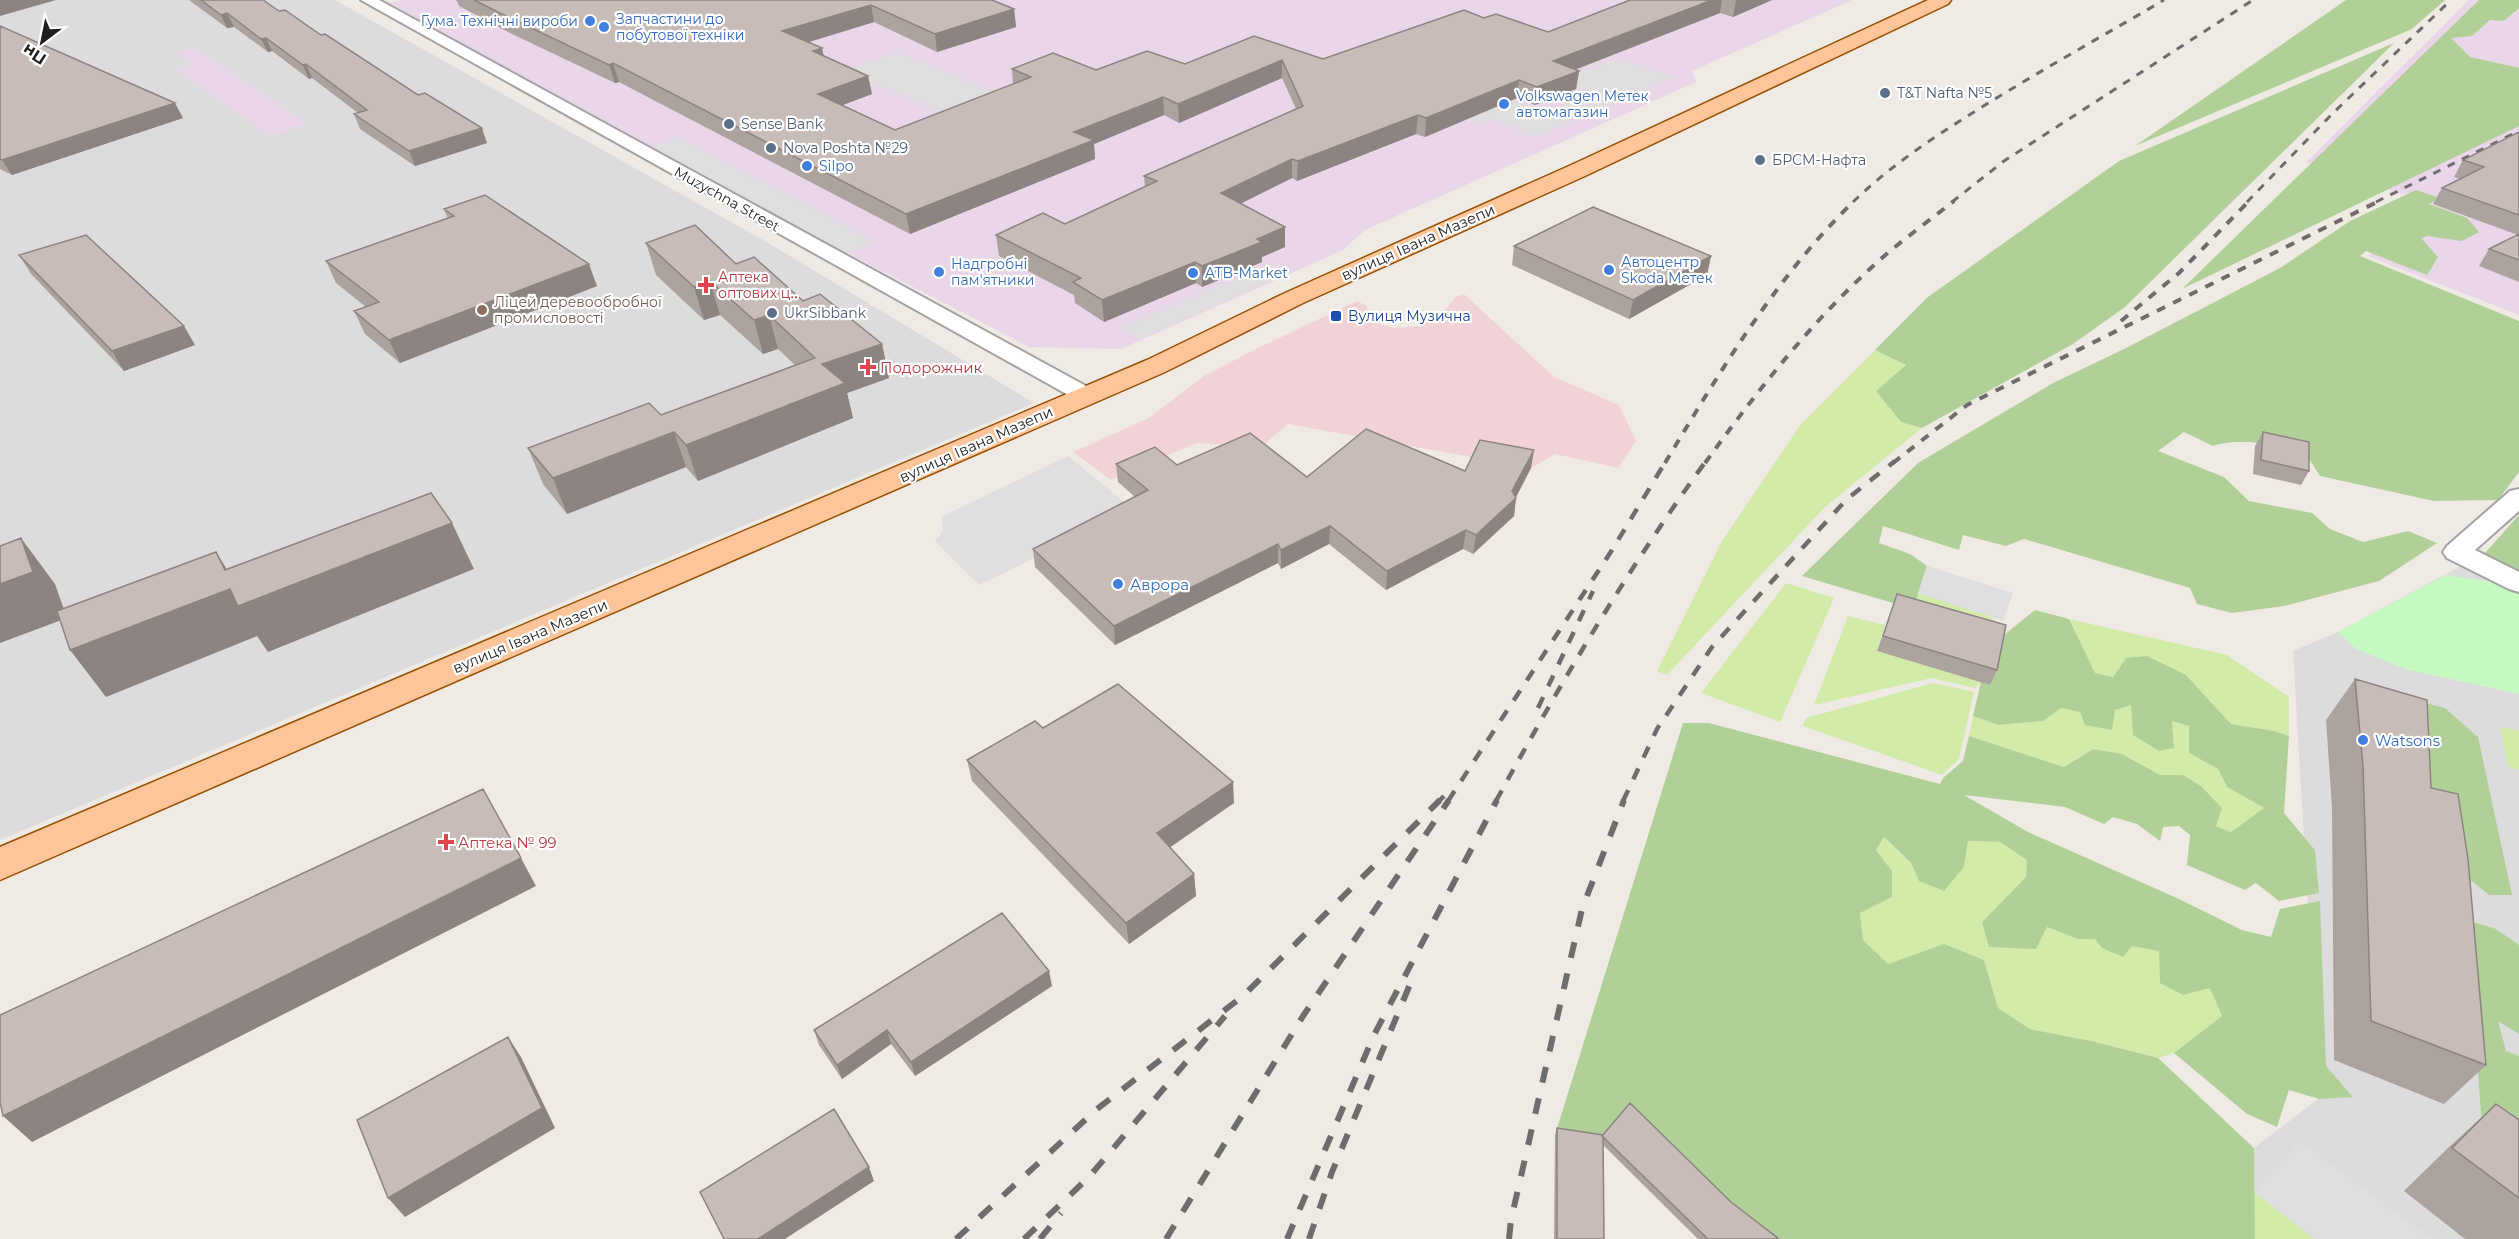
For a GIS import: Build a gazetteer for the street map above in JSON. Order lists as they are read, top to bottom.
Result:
{
  "streets": {
    "main road": ["вулиця Івана Мазепи"],
    "street": ["Muzychna Street"]
  },
  "crossings": [
    ["Muzychna Street", "вулиця Івана Мазепи"]
  ],
  "places": {
    "other": [
      "Гума. Технічні вироби",
      "Запчастини до побутової техніки",
      "Т&T Nafta №5",
      "Volkswagen Метек автомагазин",
      "Sense Bank",
      "Nova Poshta №29",
      "БРСМ-Нафта",
      "Silpo",
      "Автоцентр Skoda Метек",
      "Надгробні пам'ятники",
      "ATB-Market",
      "Ліцей деревообробної промисловості",
      "UkrSibbank",
      "Аврора",
      "Watsons"
    ],
    "health": ["Аптека оптових ц‥", "Подорожник", "Аптека № 99"],
    "transit": ["Вулиця Музична"]
  },
  "north": "bottom left"
}
